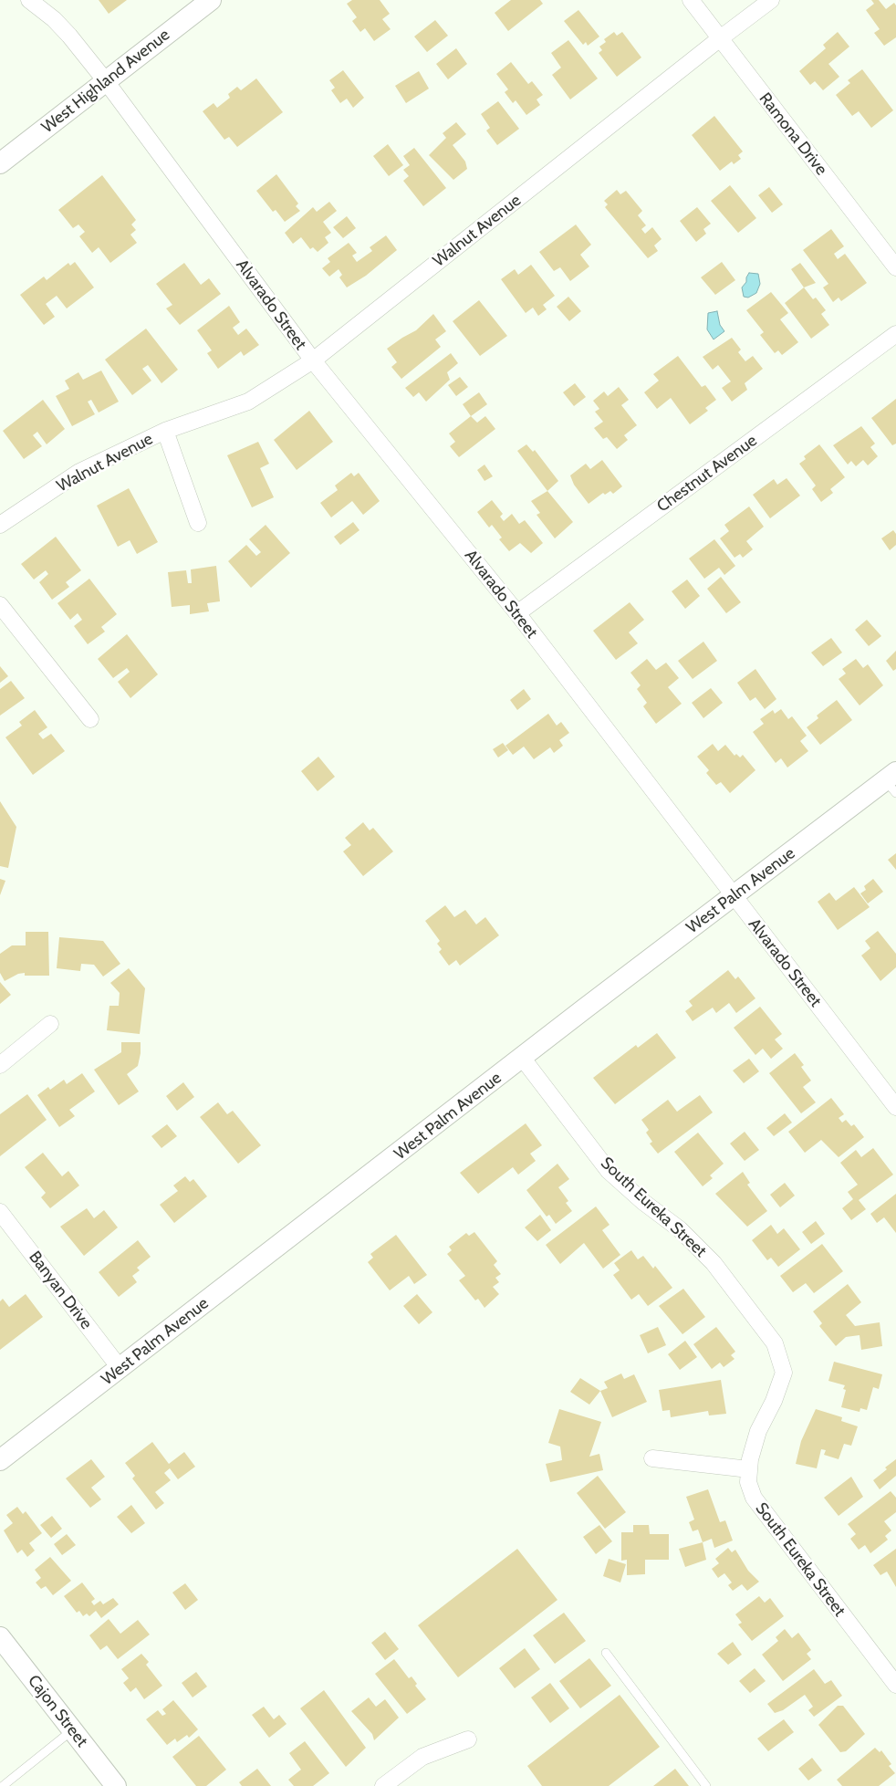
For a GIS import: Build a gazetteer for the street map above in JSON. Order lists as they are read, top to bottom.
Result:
{
  "streets": {
    "street": [
      "West Highland Avenue",
      "Ramona Drive",
      "Walnut Avenue",
      "Alvarado Street",
      "Chestnut Avenue",
      "West Palm Avenue",
      "South Eureka Street",
      "Banyan Drive",
      "Cajon Street"
    ]
  },
  "crossings": [
    ["West Highland Avenue", "Alvarado Street"],
    ["Ramona Drive", "Walnut Avenue"],
    ["Walnut Avenue", "Alvarado Street"],
    ["Alvarado Street", "Chestnut Avenue"],
    ["Alvarado Street", "West Palm Avenue"],
    ["West Palm Avenue", "South Eureka Street"],
    ["West Palm Avenue", "Banyan Drive"]
  ]
}
